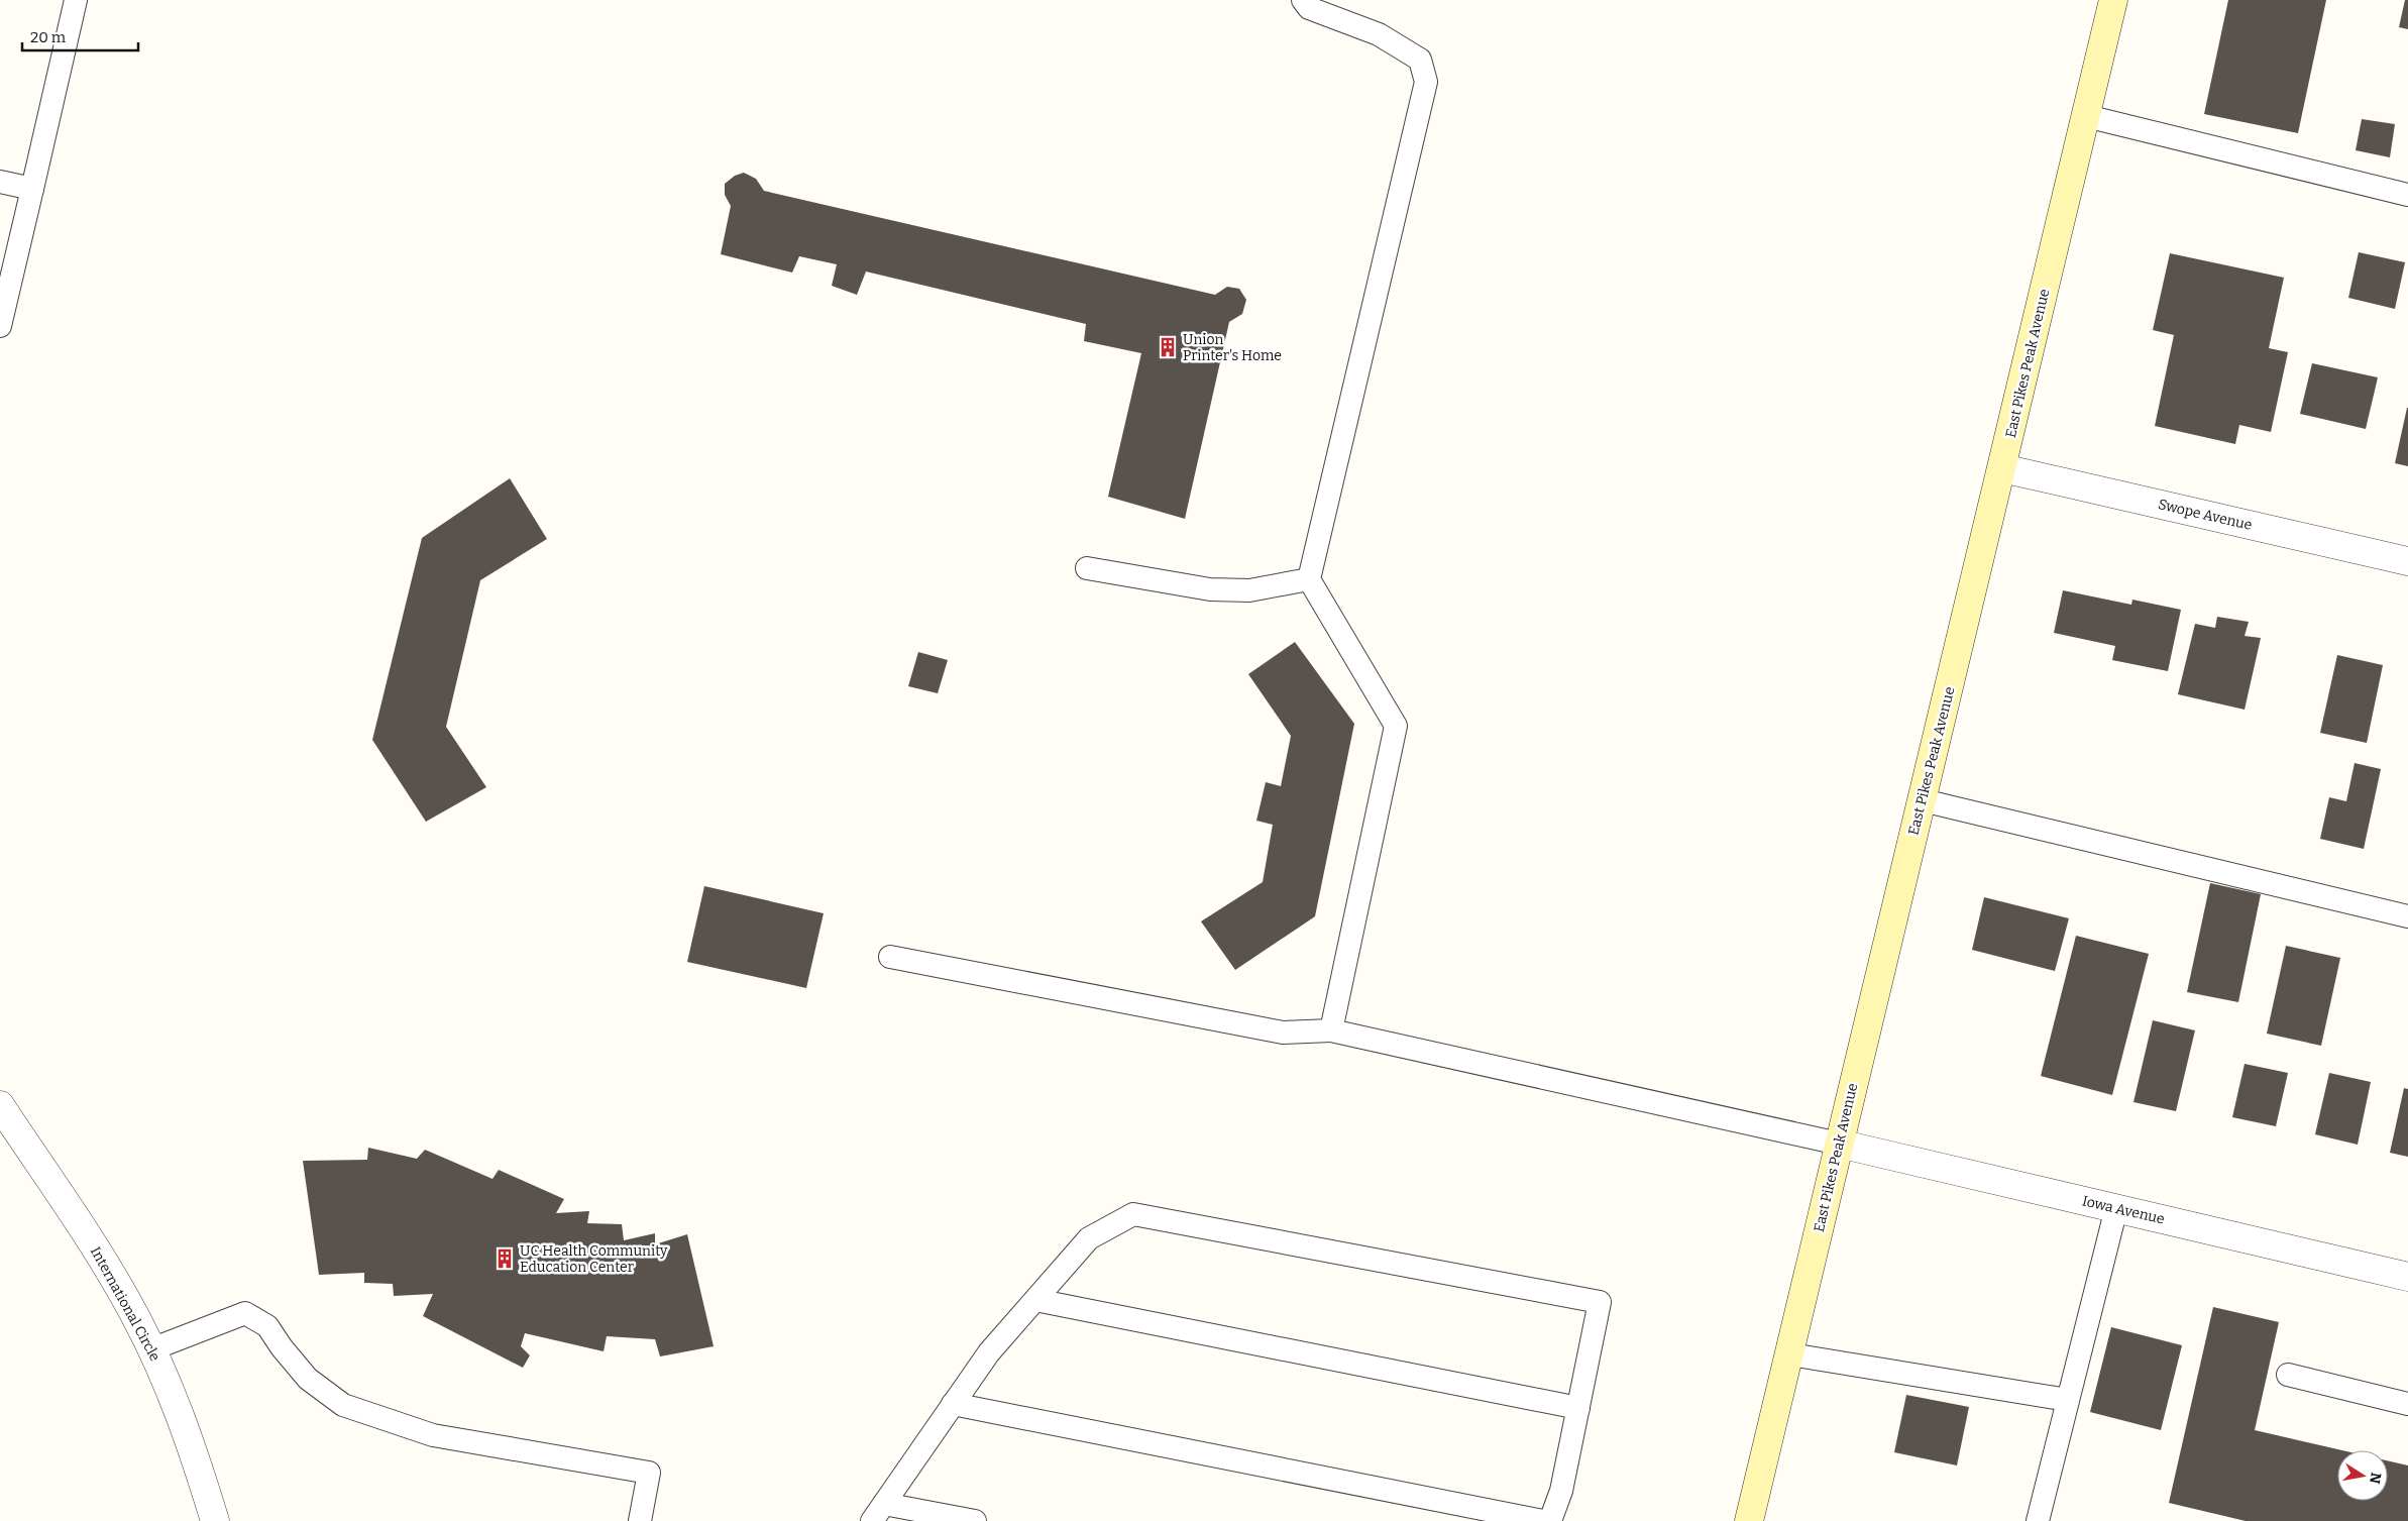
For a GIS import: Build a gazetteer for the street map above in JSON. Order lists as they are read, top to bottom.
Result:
{
  "streets": {
    "main road": ["East Pikes Peak Avenue"],
    "street": ["Swope Avenue", "Iowa Avenue", "International Circle"]
  },
  "crossings": [
    ["East Pikes Peak Avenue", "Swope Avenue"],
    ["East Pikes Peak Avenue", "Iowa Avenue"]
  ],
  "places": {
    "building": ["Union Printer's Home", "UC Health Community Education Center"]
  },
  "scale_bar": "20 m",
  "north": "right"
}
